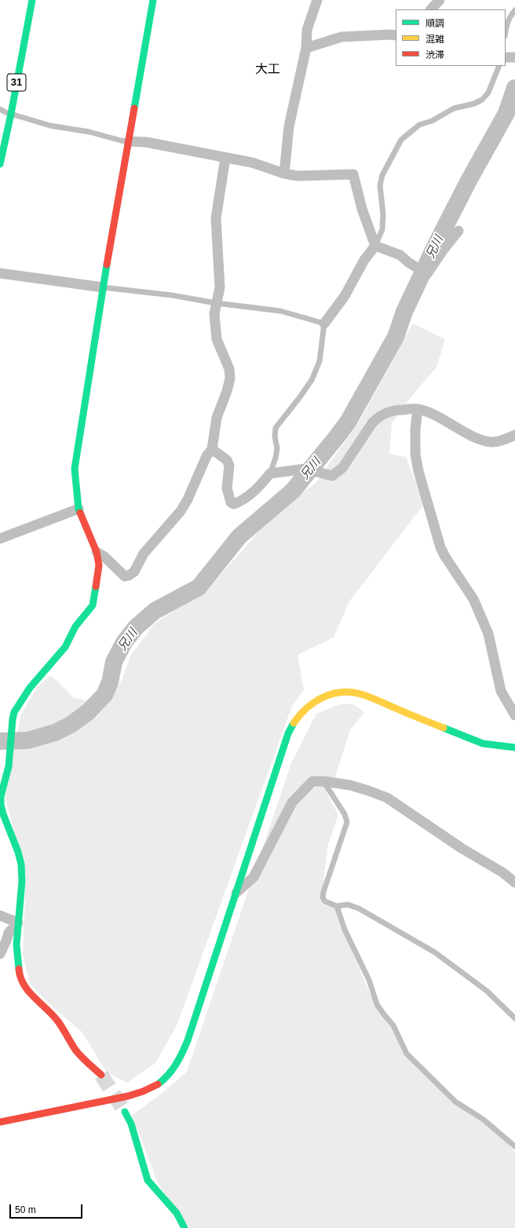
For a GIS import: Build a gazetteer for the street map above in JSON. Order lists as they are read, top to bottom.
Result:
{
  "streets": {
    "street": ["31"]
  },
  "districts": ["大工"],
  "water": ["兄川"],
  "legend": ["順調", "混雑", "渋滞"],
  "scale_bar": "50 m"
}
